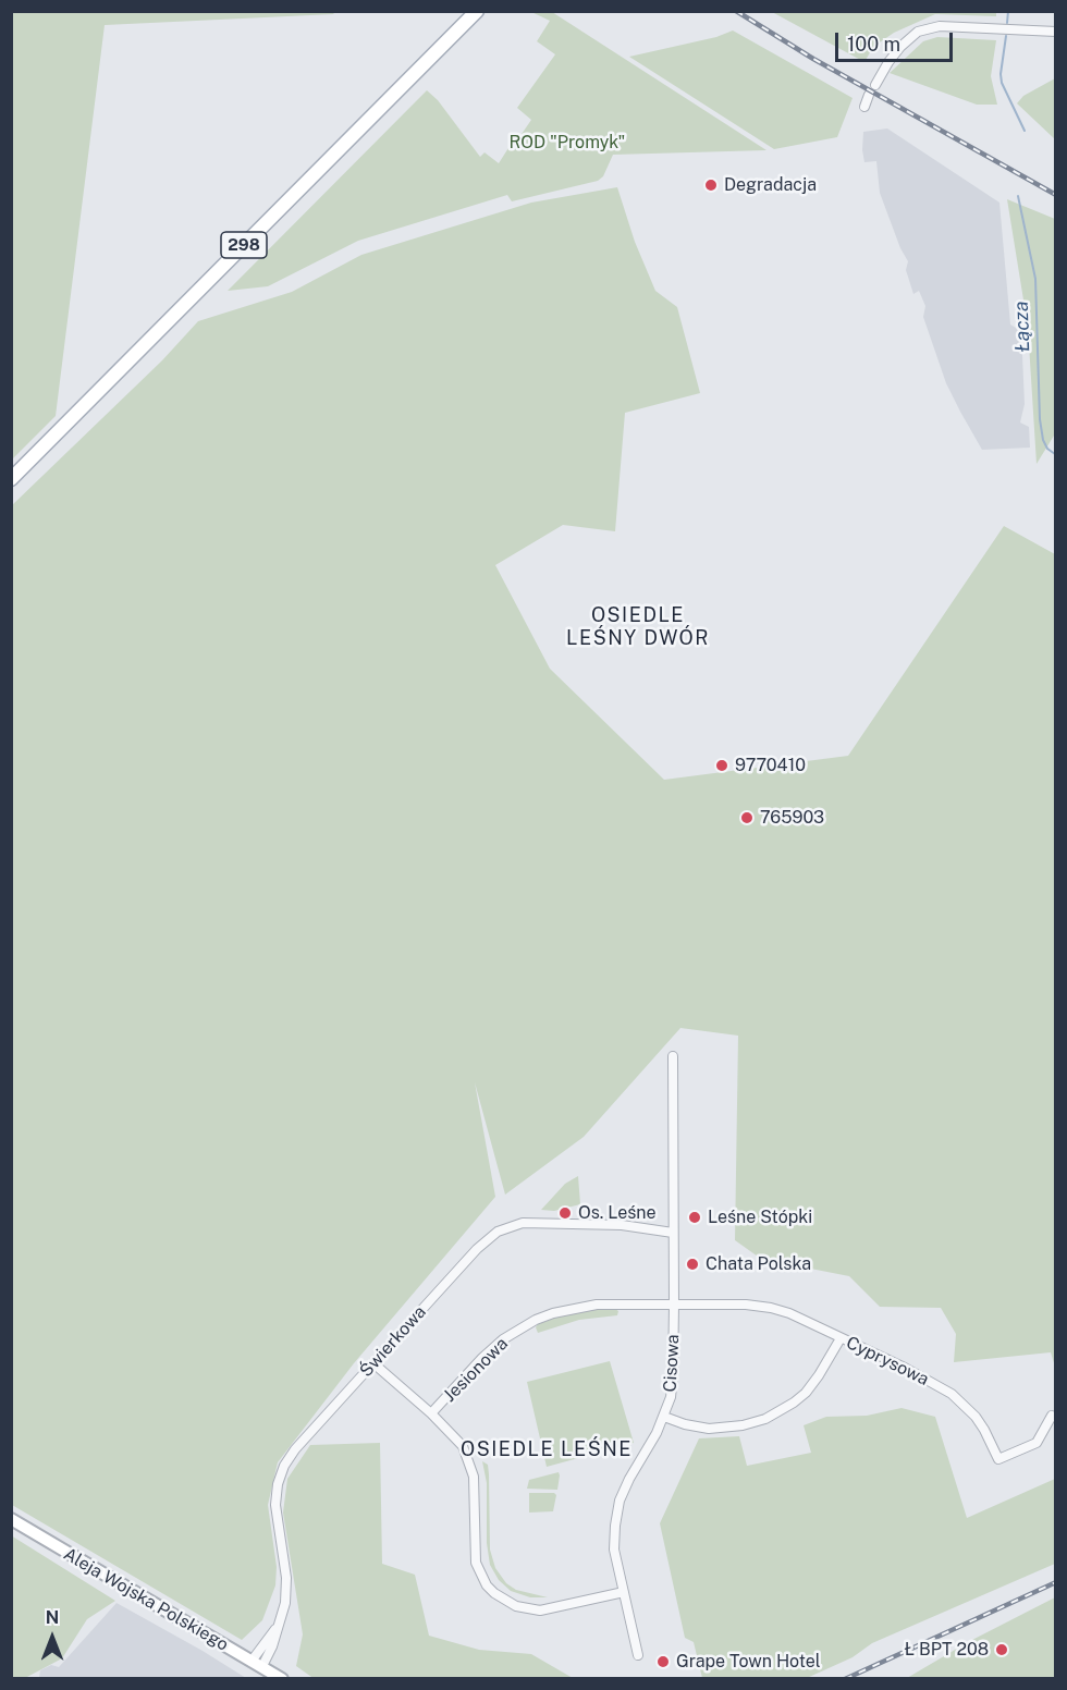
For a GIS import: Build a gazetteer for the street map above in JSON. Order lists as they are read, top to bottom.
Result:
{
  "streets": {
    "main road": ["298", "Aleja Wojska Polskiego"],
    "street": [
      "Świerkowa",
      "Cyprysowa",
      "Cisowa",
      "Jesionowa"
    ]
  },
  "crossings": [
    ["Świerkowa", "Cisowa"],
    ["Świerkowa", "Aleja Wojska Polskiego"],
    ["Cyprysowa", "Cisowa"],
    ["Cyprysowa", "Jesionowa"],
    ["Cisowa", "Jesionowa"]
  ],
  "districts": ["OSIEDLE LEŚNY DWÓR", "OSIEDLE LEŚNE"],
  "water": ["Łącza"],
  "parks": ["ROD \"Promyk\""],
  "places": [
    "Degradacja",
    "9770410",
    "765903",
    "Os. Leśne",
    "Leśne Stópki",
    "Chata Polska",
    "Ł BPT 208",
    "Grape Town Hotel"
  ],
  "scale_bar": "100 m",
  "north": "top"
}
